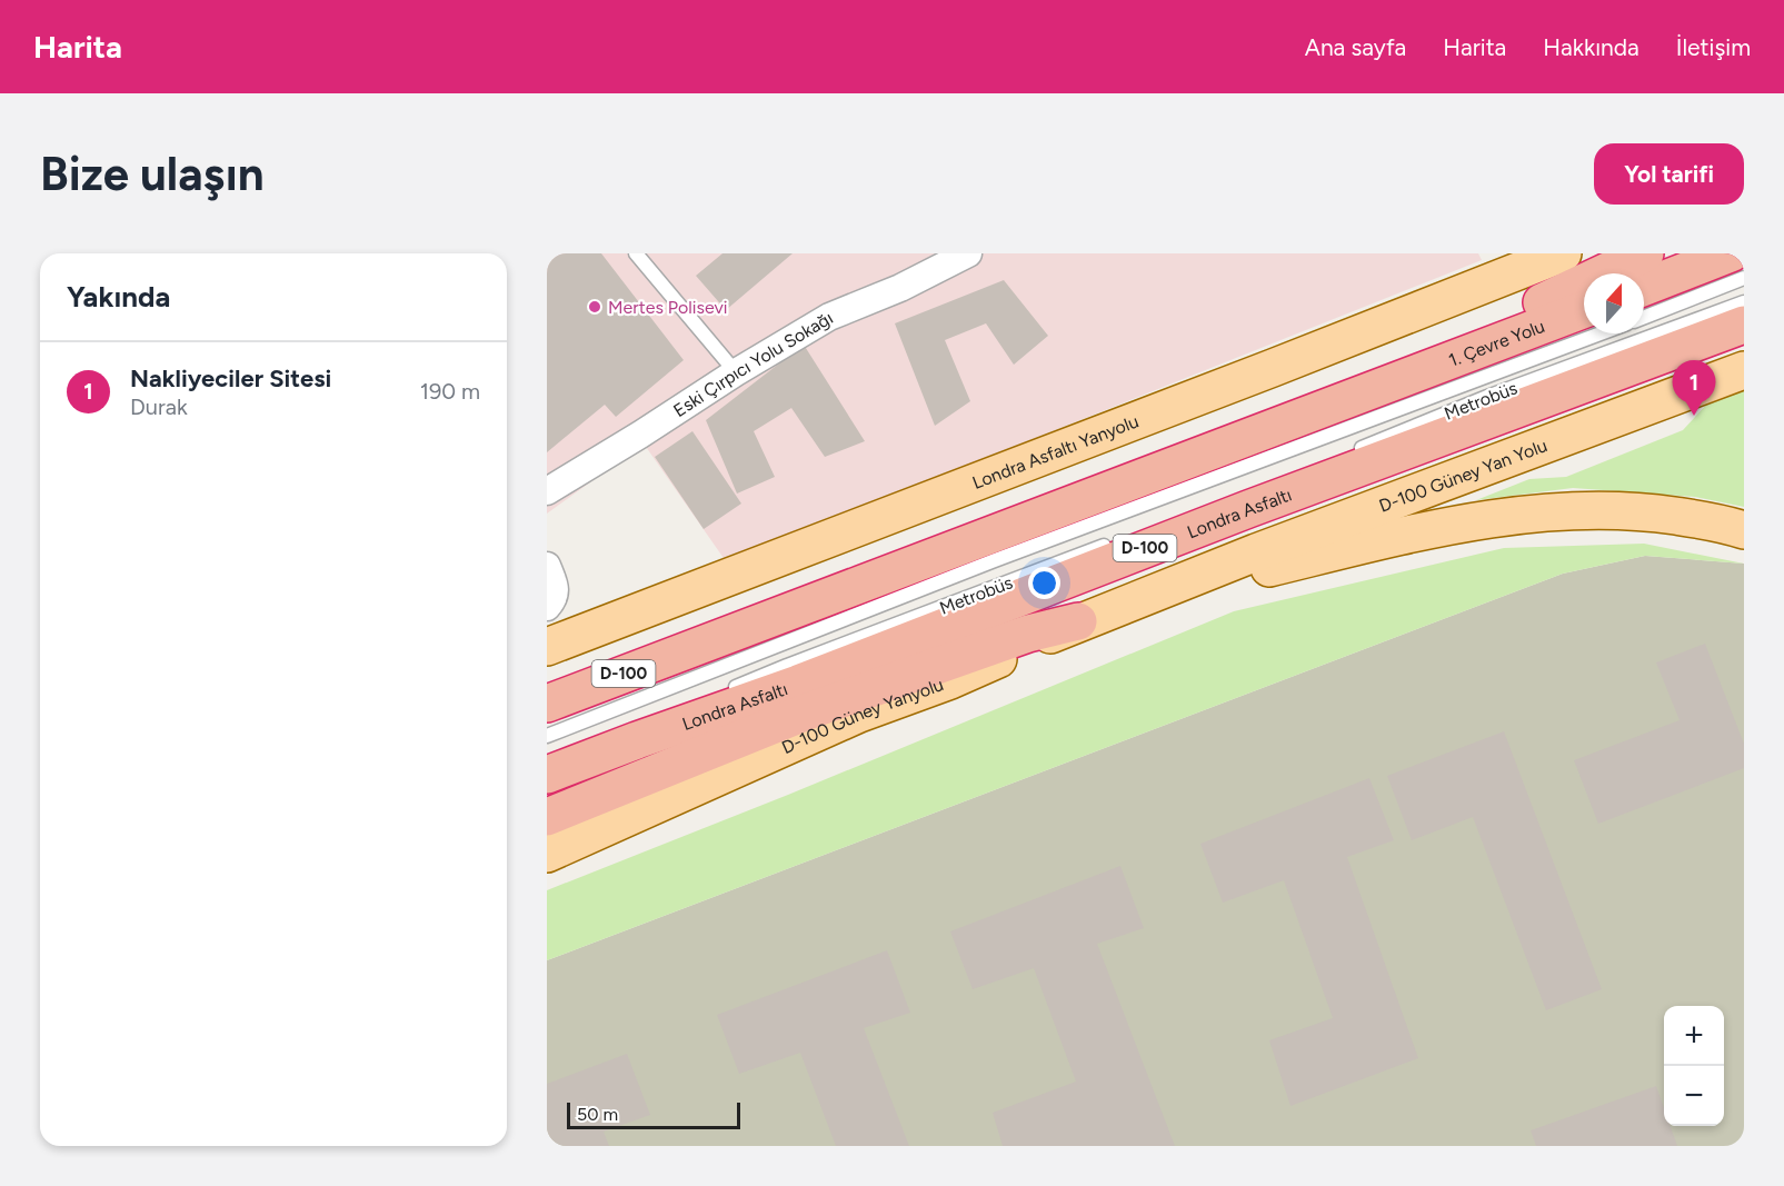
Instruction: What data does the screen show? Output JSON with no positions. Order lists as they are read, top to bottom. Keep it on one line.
{"streets":{"highway":["1. Çevre Yolu","Londra Asfaltı","D-100"],"main road":["Londra Asfaltı Yanyolu","D-100 Güney Yan Yolu","D-100 Güney Yanyolu"],"street":["Eski Çırpıcı Yolu Sokağı"],"lane":["Metrobüs"]},"crossings":[["1. Çevre Yolu","D-100"],["D-100 Güney Yan Yolu","D-100 Güney Yanyolu"]],"places":["Mertes Polisevi"],"scale_bar":"50 m","north":"top","page":{"header":"Harita","nav":["Ana sayfa","Harita","Hakkında","İletişim"],"buttons":"Yol tarifi","title":"Bize ulaşın","heading":"Yakında","list":[{"mark":"1","name":"Nakliyeciler Sitesi","note":"Durak","value":"190 m"}],"pins":"1","map_buttons":["+","−"],"scale":"50 m"}}
